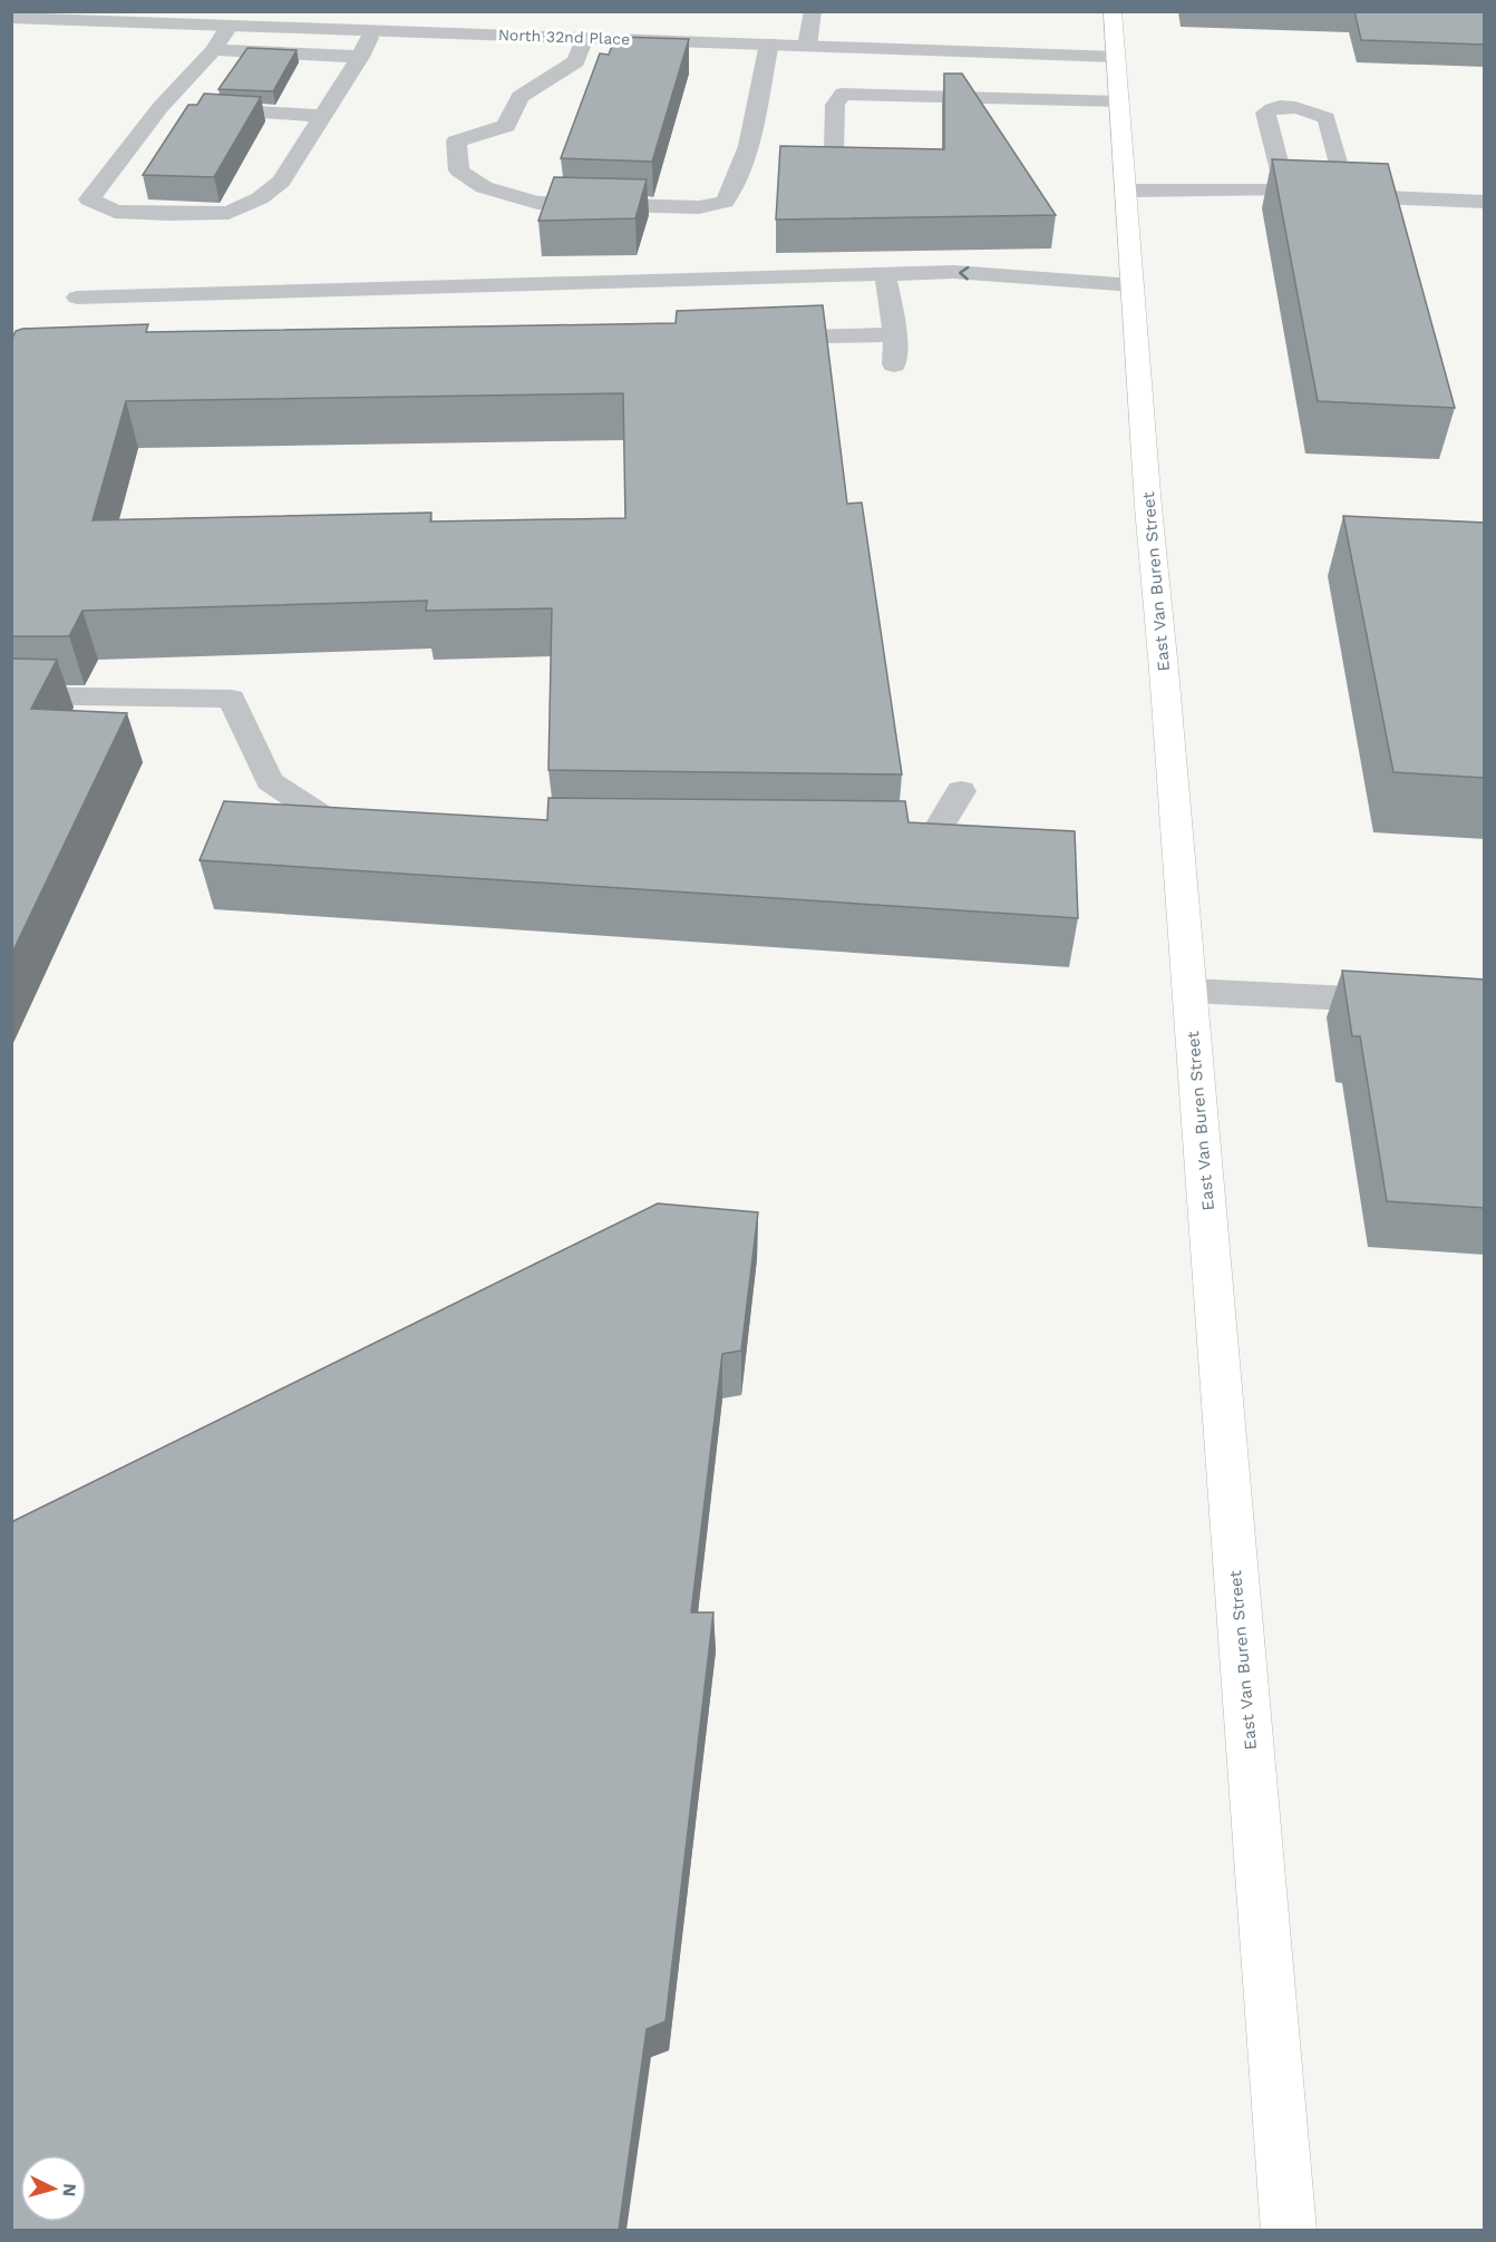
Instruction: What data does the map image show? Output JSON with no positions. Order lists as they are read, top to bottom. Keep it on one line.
{"streets":{"main road":["East Van Buren Street"],"street":["North 32nd Place"]},"crossings":[["North 32nd Place","East Van Buren Street"]],"north":"right"}
